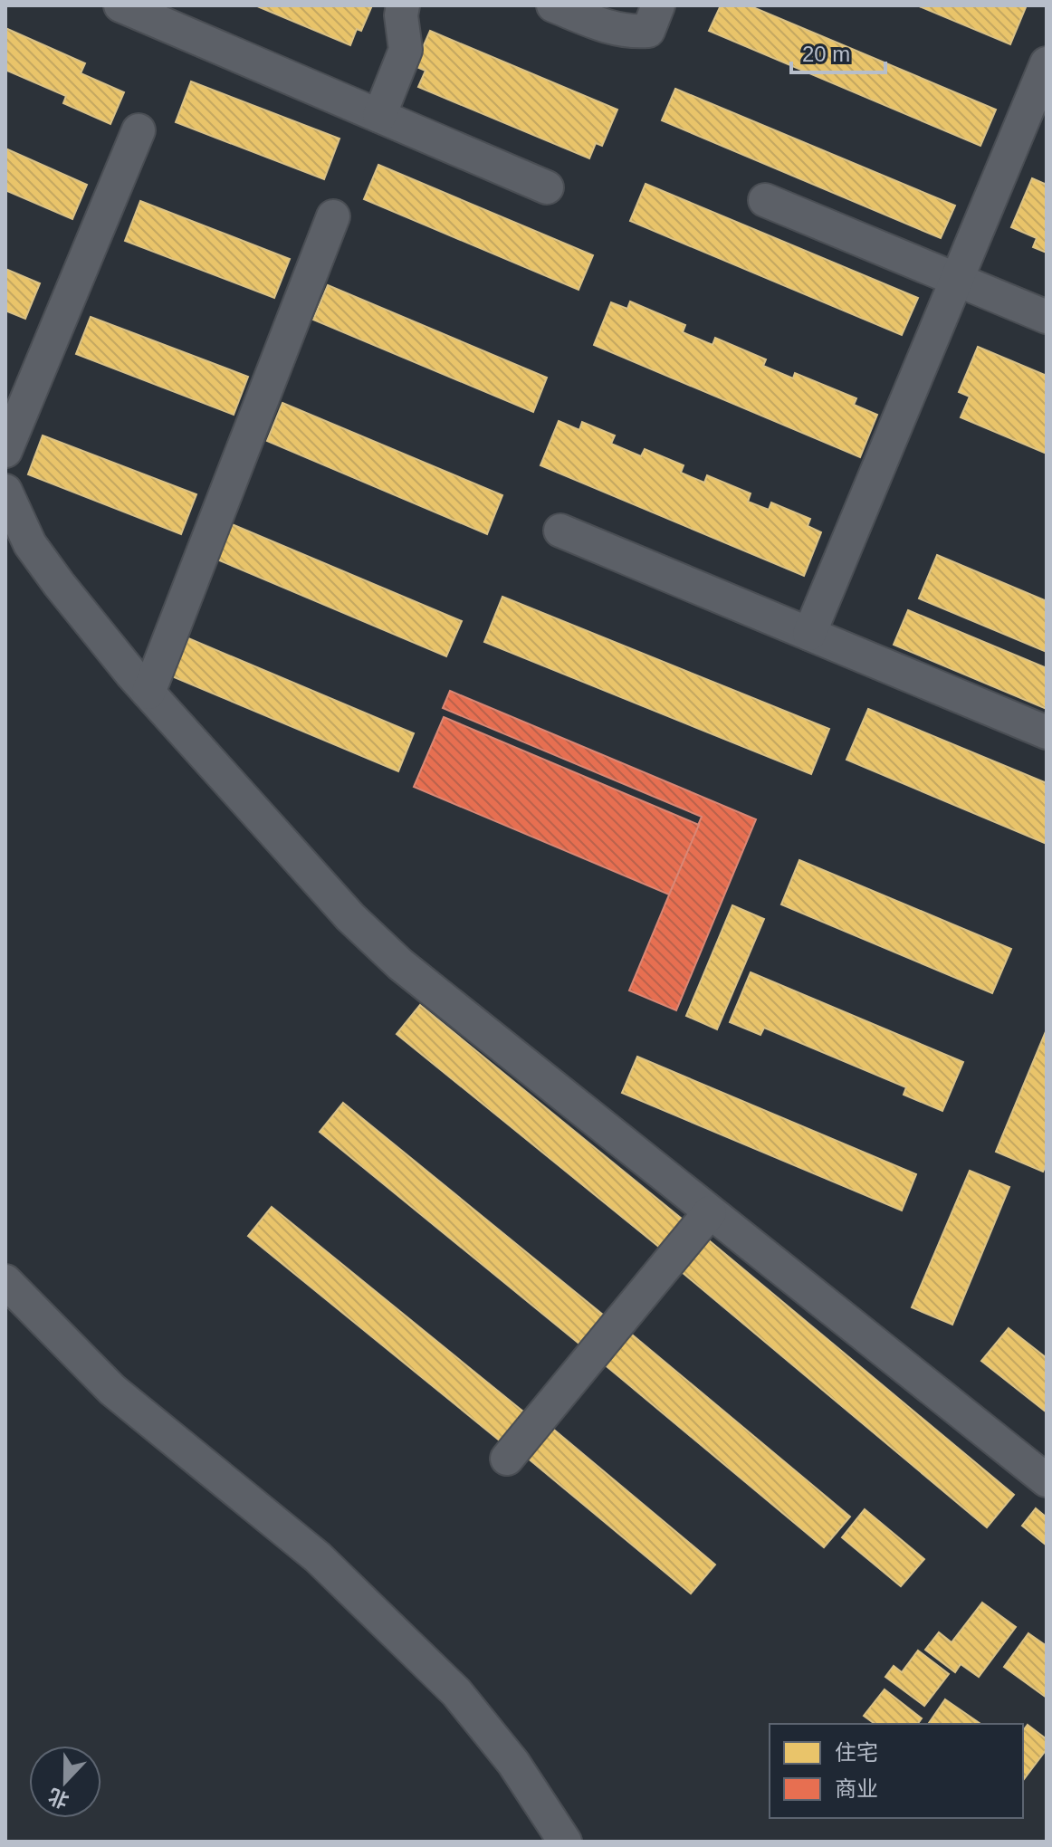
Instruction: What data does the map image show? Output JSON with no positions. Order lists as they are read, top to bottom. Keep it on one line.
{"legend":["住宅","商业"],"scale_bar":"20 m","north":"bottom"}
